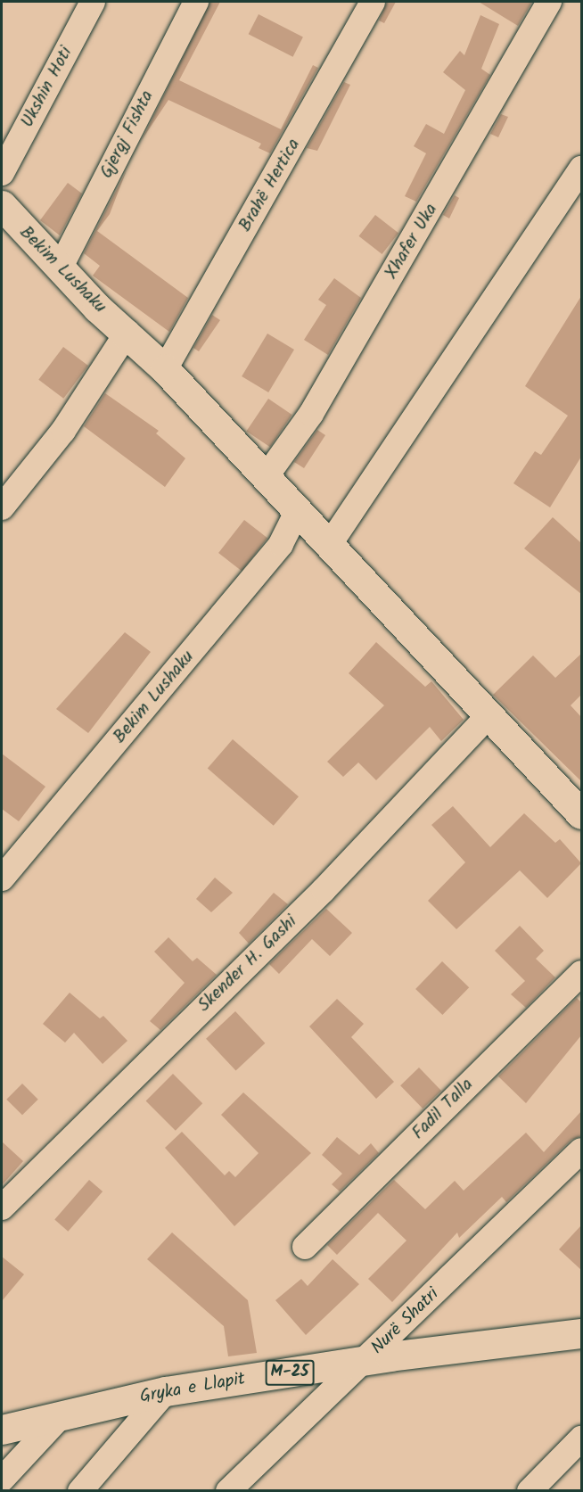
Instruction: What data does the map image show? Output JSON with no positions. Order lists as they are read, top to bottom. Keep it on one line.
{"streets":{"street":["Ukshin Hoti","Gjergj Fishta","Brahë Hertica","Xhafer Uka","Bekim Lushaku","Skender H. Gashi","Fadil Talla","Nurë Shatri","M-25","Gryka e Llapit"]},"crossings":[["Gjergj Fishta","Bekim Lushaku"],["Brahë Hertica","Bekim Lushaku"],["Xhafer Uka","Bekim Lushaku"],["Bekim Lushaku","Skender H. Gashi"],["Nurë Shatri","Gryka e Llapit"]]}
